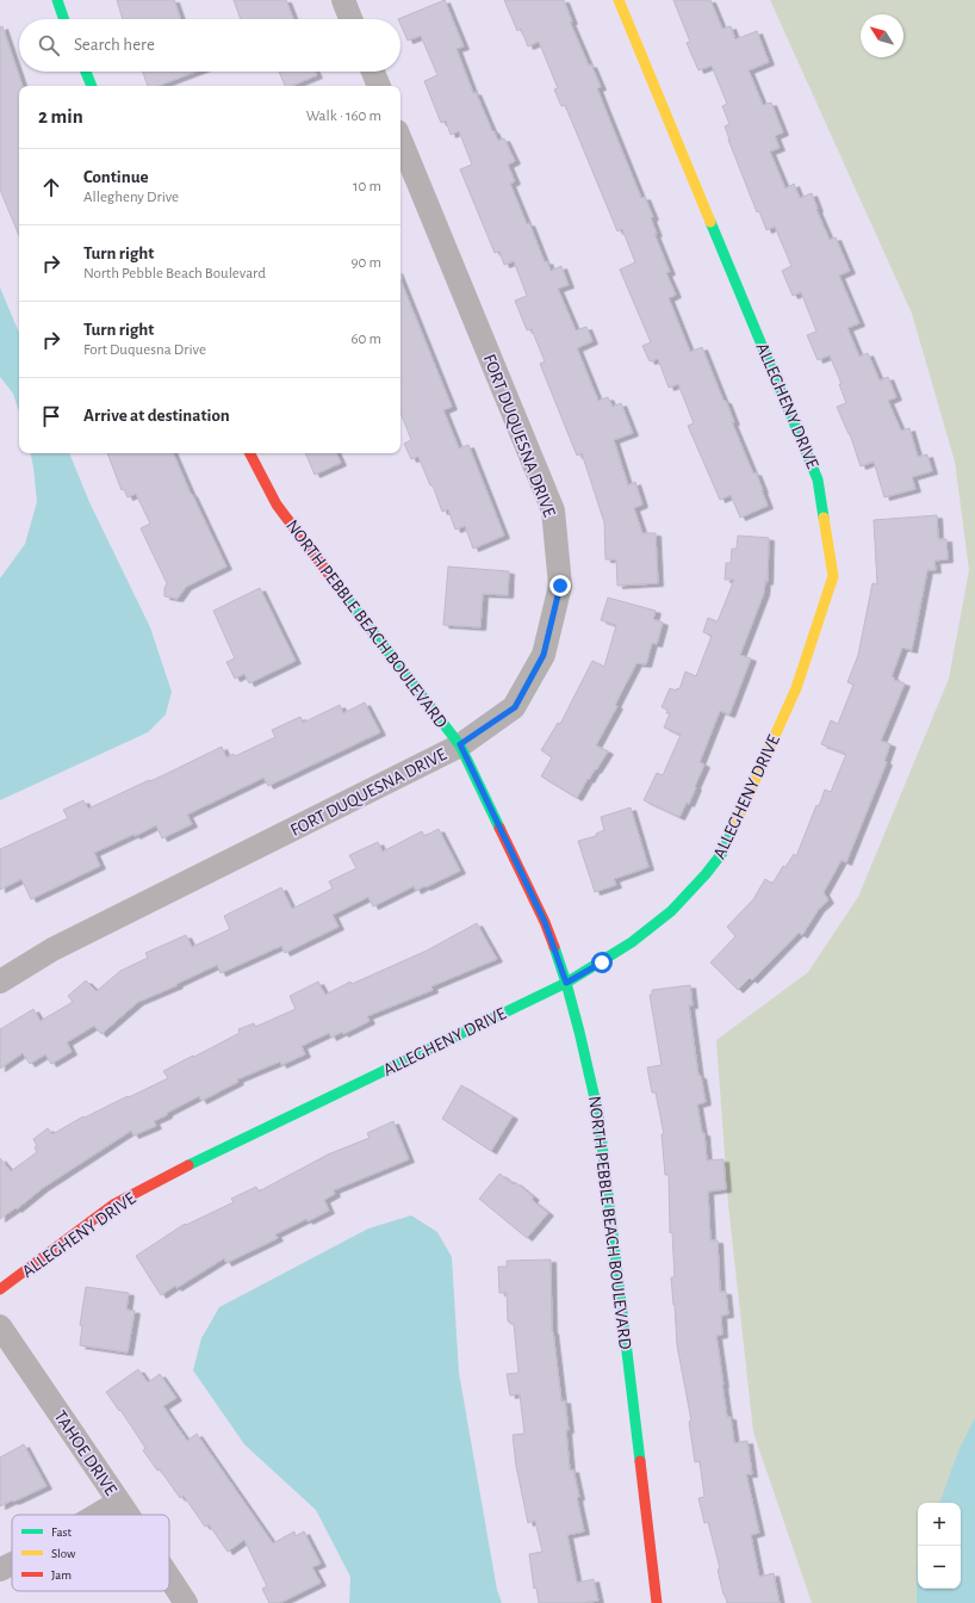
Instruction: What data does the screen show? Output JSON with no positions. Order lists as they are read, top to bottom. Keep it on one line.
{"streets":{"street":["ALLEGHENY DRIVE","FORT DUQUESNA DRIVE","NORTH PEBBLE BEACH BOULEVARD","TAHOE DRIVE"]},"crossings":[["ALLEGHENY DRIVE","NORTH PEBBLE BEACH BOULEVARD"],["FORT DUQUESNA DRIVE","NORTH PEBBLE BEACH BOULEVARD"]],"legend":["Fast","Slow","Jam"],"north":"top left","page":{"search":"Search here","heading":["2 min","Walk · 160 m"],"list":[["Continue","Allegheny Drive","10 m"],["Turn right","North Pebble Beach Boulevard","90 m"],["Turn right","Fort Duquesna Drive","60 m"],"Arrive at destination"],"map_buttons":["+","−"]}}
